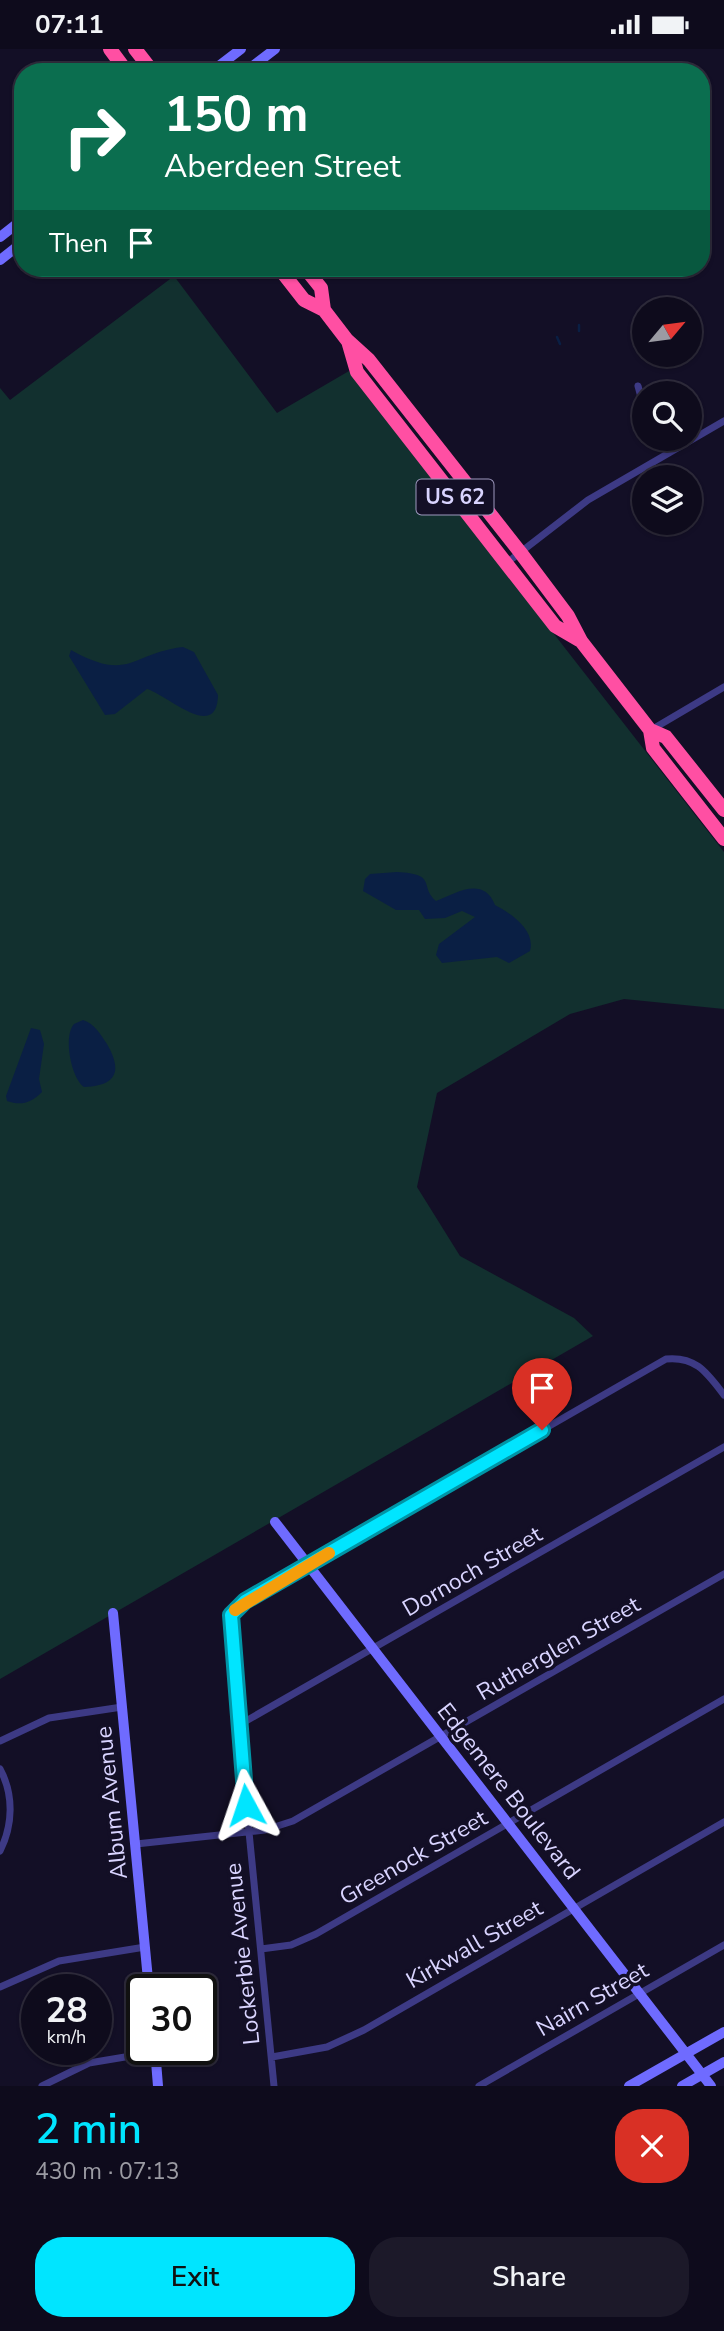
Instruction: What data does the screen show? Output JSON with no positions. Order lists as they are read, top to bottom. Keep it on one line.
{"streets":{"highway":["US 62"],"street":["Dornoch Street","Rutherglen Street","Edgemere Boulevard","Album Avenue","Greenock Street","Kirkwall Street","Lockerbie Avenue","Nairn Street"]},"crossings":[["Dornoch Street","Edgemere Boulevard"],["Dornoch Street","Lockerbie Avenue"],["Rutherglen Street","Edgemere Boulevard"],["Rutherglen Street","Album Avenue"],["Rutherglen Street","Lockerbie Avenue"],["Edgemere Boulevard","Greenock Street"],["Edgemere Boulevard","Kirkwall Street"],["Edgemere Boulevard","Lockerbie Avenue"],["Edgemere Boulevard","Nairn Street"],["Greenock Street","Lockerbie Avenue"],["Kirkwall Street","Lockerbie Avenue"]],"north":"top right","page":{"status":"07:11","turn":["150 m","Aberdeen Street"],"then":"Then","speed":"28 km/h","limit":"30","heading":["2 min","430 m · 07:13"],"buttons":["Exit","Share"]}}
